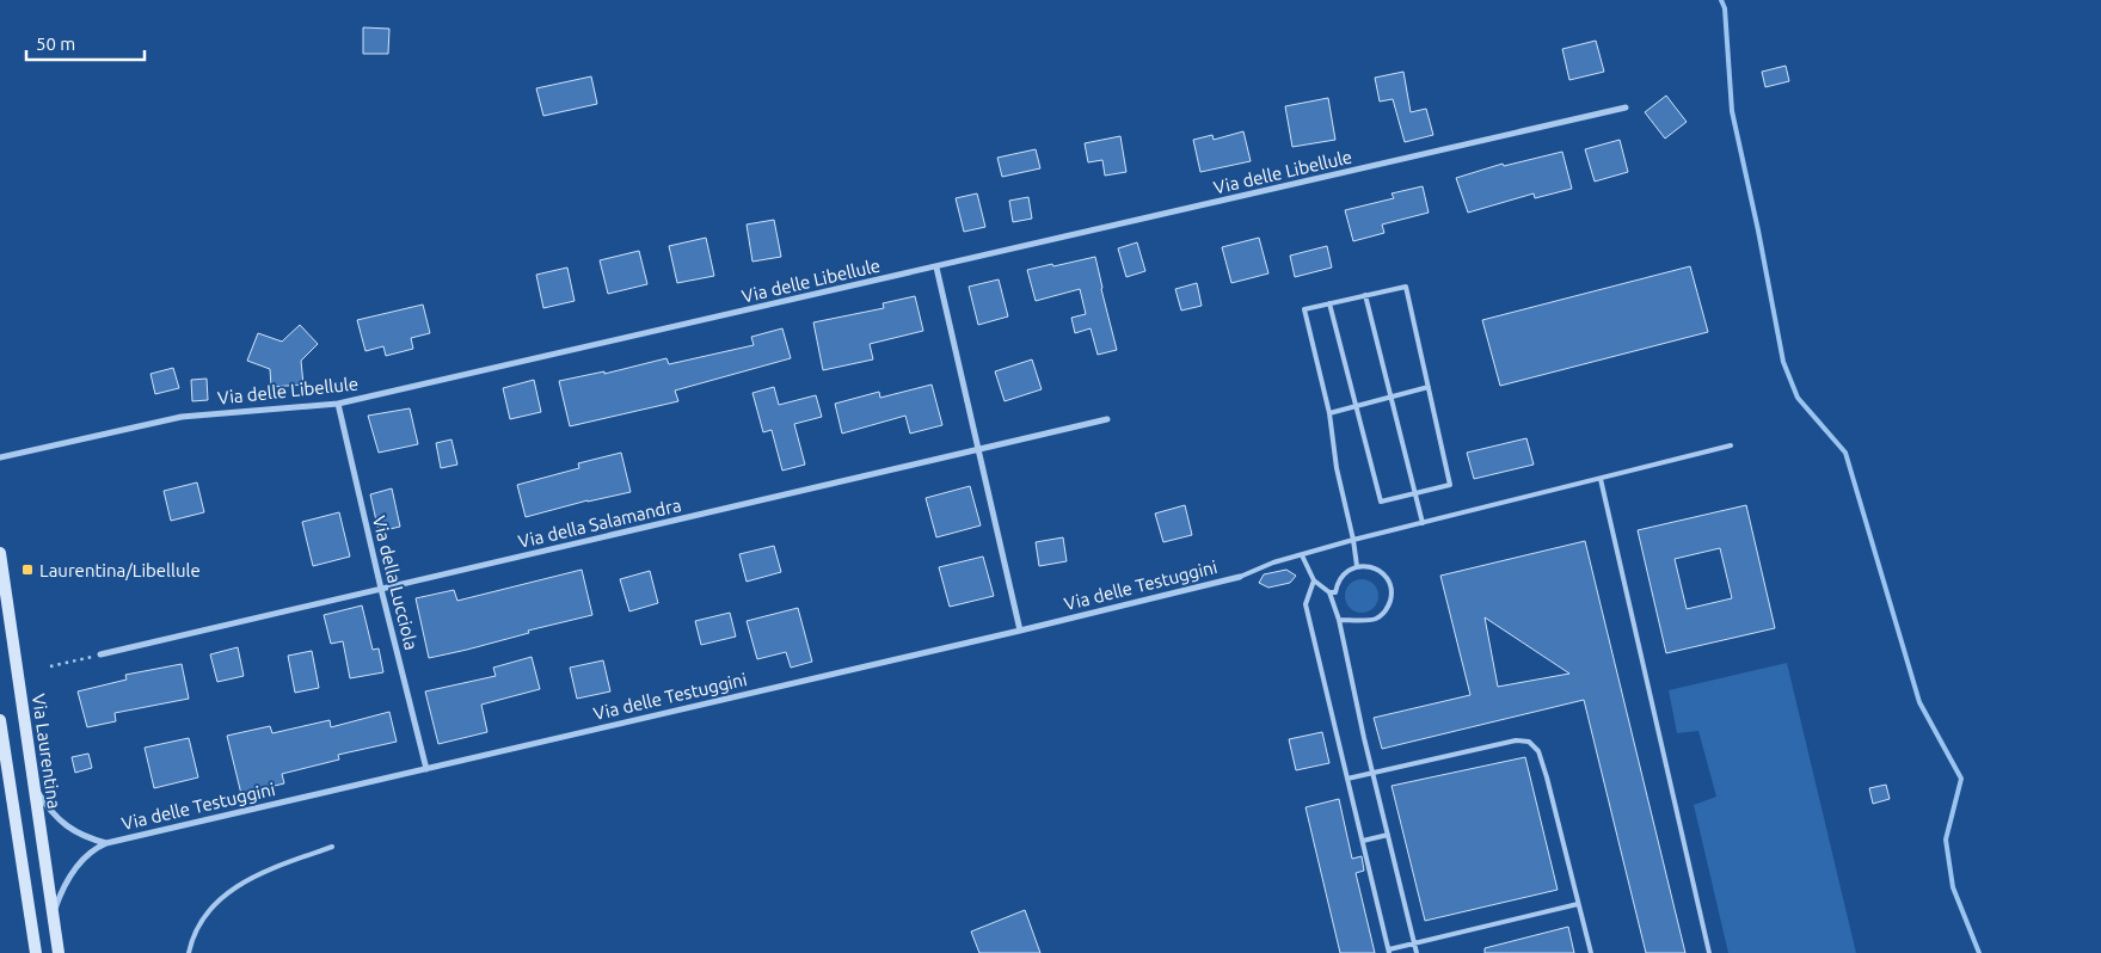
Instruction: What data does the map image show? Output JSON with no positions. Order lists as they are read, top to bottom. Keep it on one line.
{"streets":{"main road":["Via Laurentina"],"street":["Via delle Libellule","Via della Salamandra","Via della Lucciola","Via delle Testuggini"]},"crossings":[["Via delle Libellule","Via della Lucciola"],["Via della Salamandra","Via della Lucciola"],["Via della Lucciola","Via delle Testuggini"]],"places":{"transit":["Laurentina/Libellule"]},"scale_bar":"50 m"}
